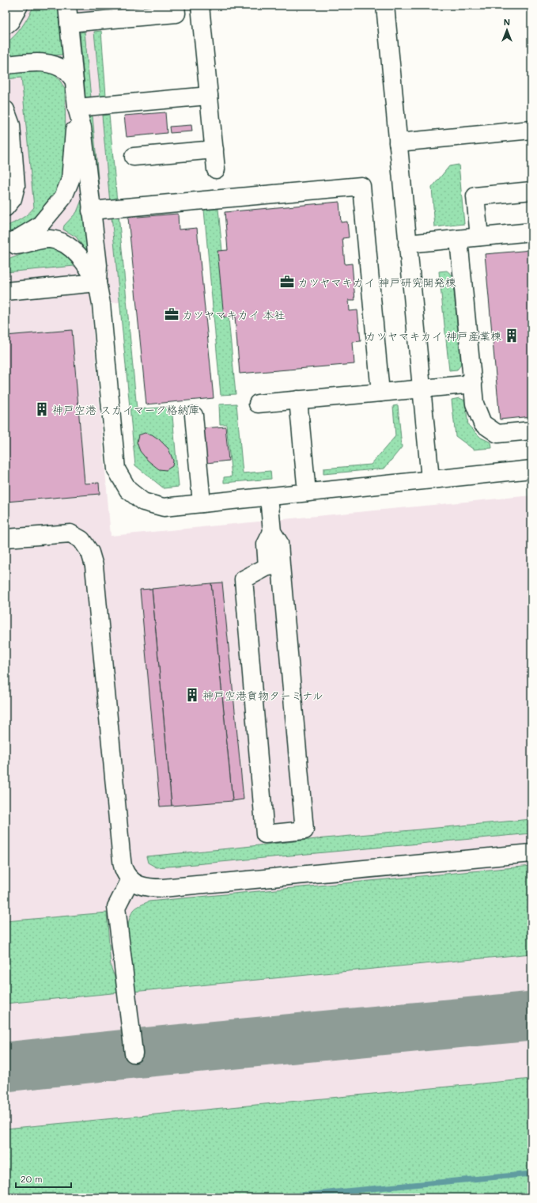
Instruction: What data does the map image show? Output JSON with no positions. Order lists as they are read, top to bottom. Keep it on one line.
{"places":{"office":["カツヤマキカイ 神戸研究開発棟","カツヤマキカイ 本社"],"building":["カツヤマキカイ 神戸産業棟","神戸空港 スカイマーク格納庫","神戸空港貨物ターミナル"]},"scale_bar":"20 m","north":"top"}
